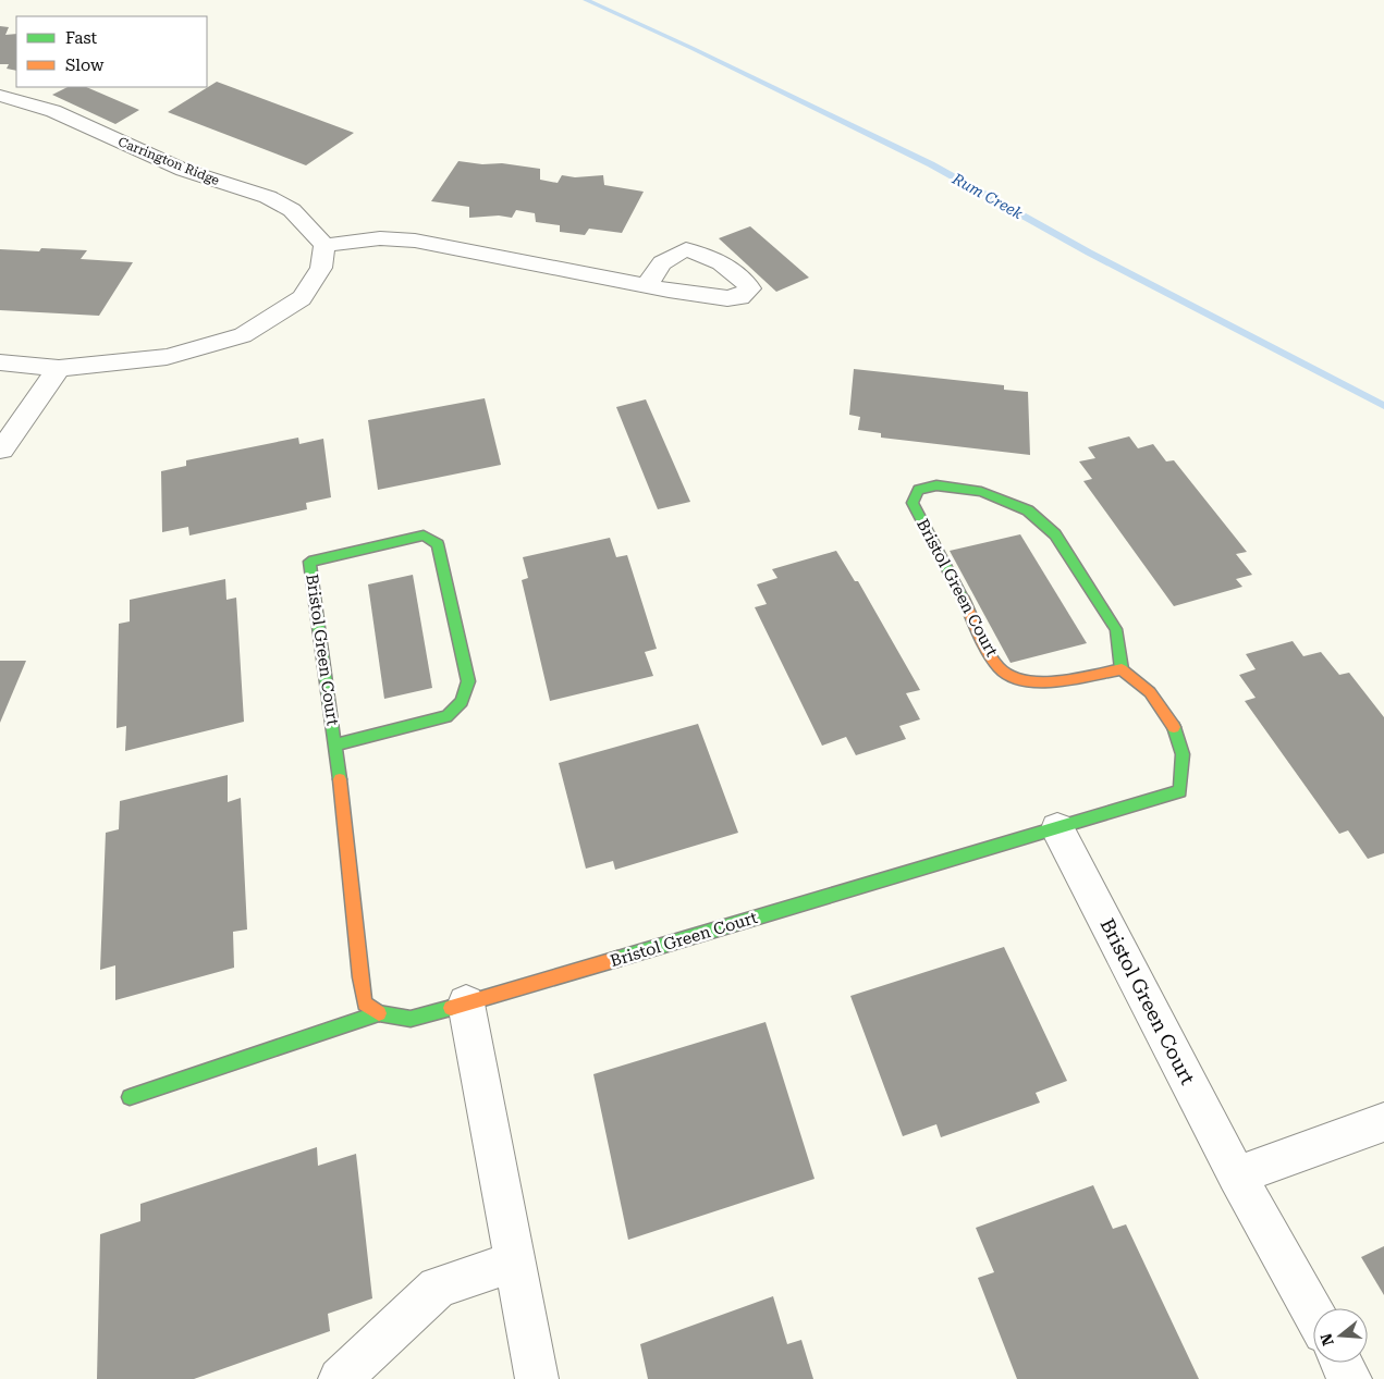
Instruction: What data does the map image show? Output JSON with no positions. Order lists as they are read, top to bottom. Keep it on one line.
{"streets":{"street":["Carrington Ridge","Bristol Green Court"]},"water":["Rum Creek"],"legend":["Fast","Slow"],"north":"left"}
